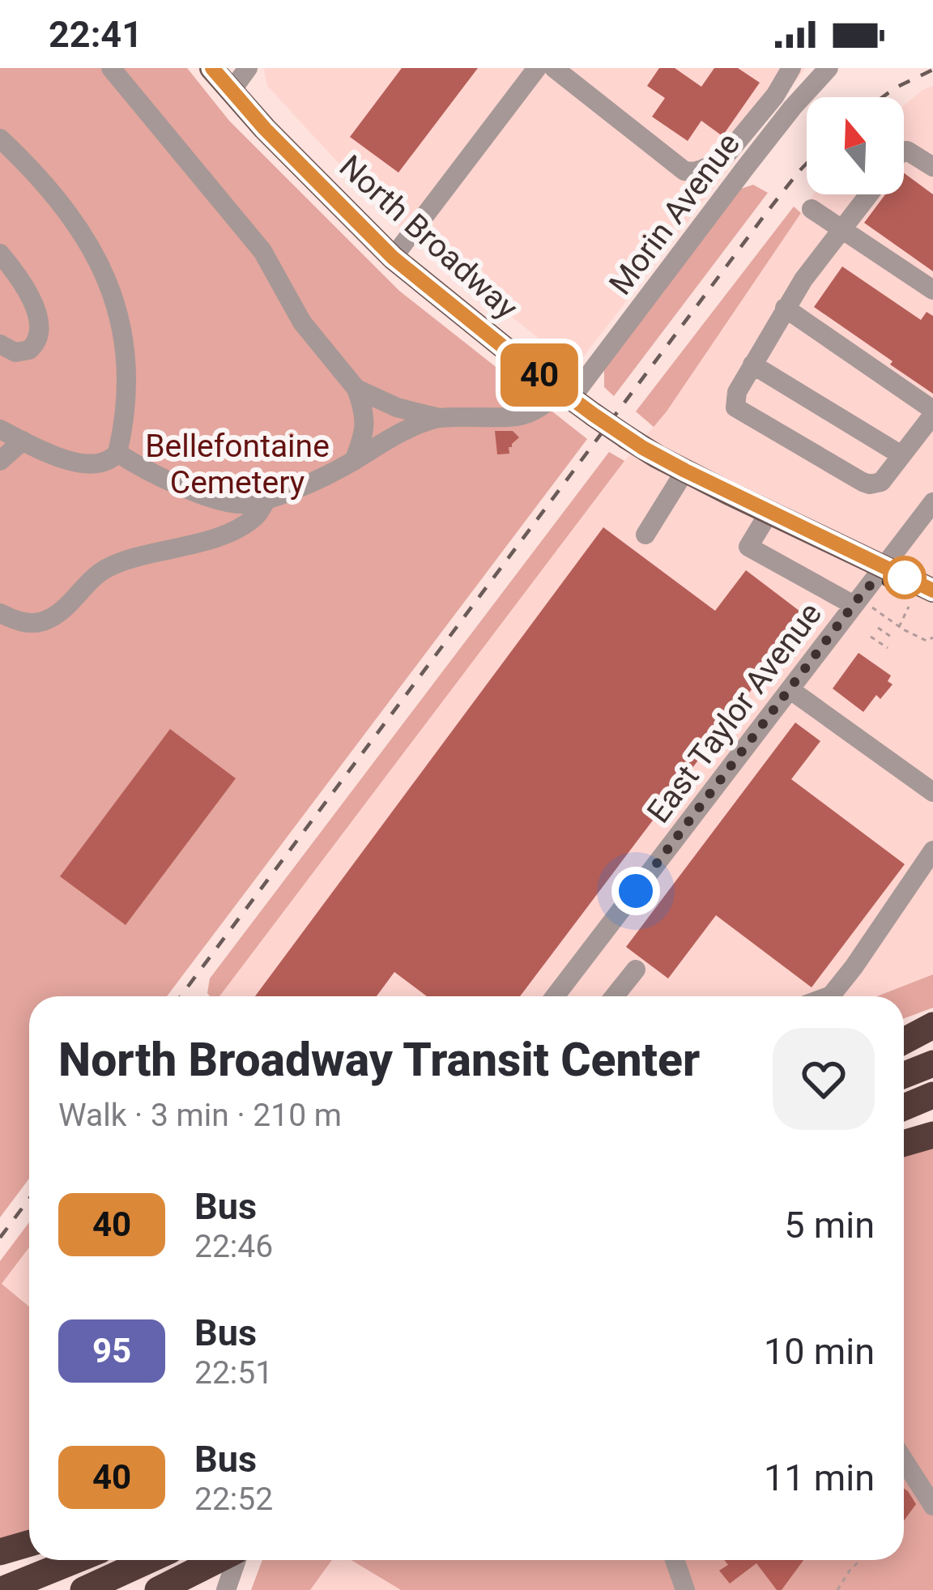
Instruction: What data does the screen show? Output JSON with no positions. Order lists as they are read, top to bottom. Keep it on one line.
{"streets":{"main road":["North Broadway"],"street":["Morin Avenue","East Taylor Avenue"]},"crossings":[["Morin Avenue","North Broadway"],["North Broadway","East Taylor Avenue"]],"parks":["Bellefontaine Cemetery"],"lines":["bus line 40"],"north":"top","page":{"status":"22:41","on_map":"40","heading":["North Broadway Transit Center","Walk · 3 min · 210 m"],"list":[{"mark":"40","name":"Bus","note":"22:46","value":"5 min"},{"mark":"95","name":"Bus","note":"22:51","value":"10 min"},{"mark":"40","name":"Bus","note":"22:52","value":"11 min"}]}}
